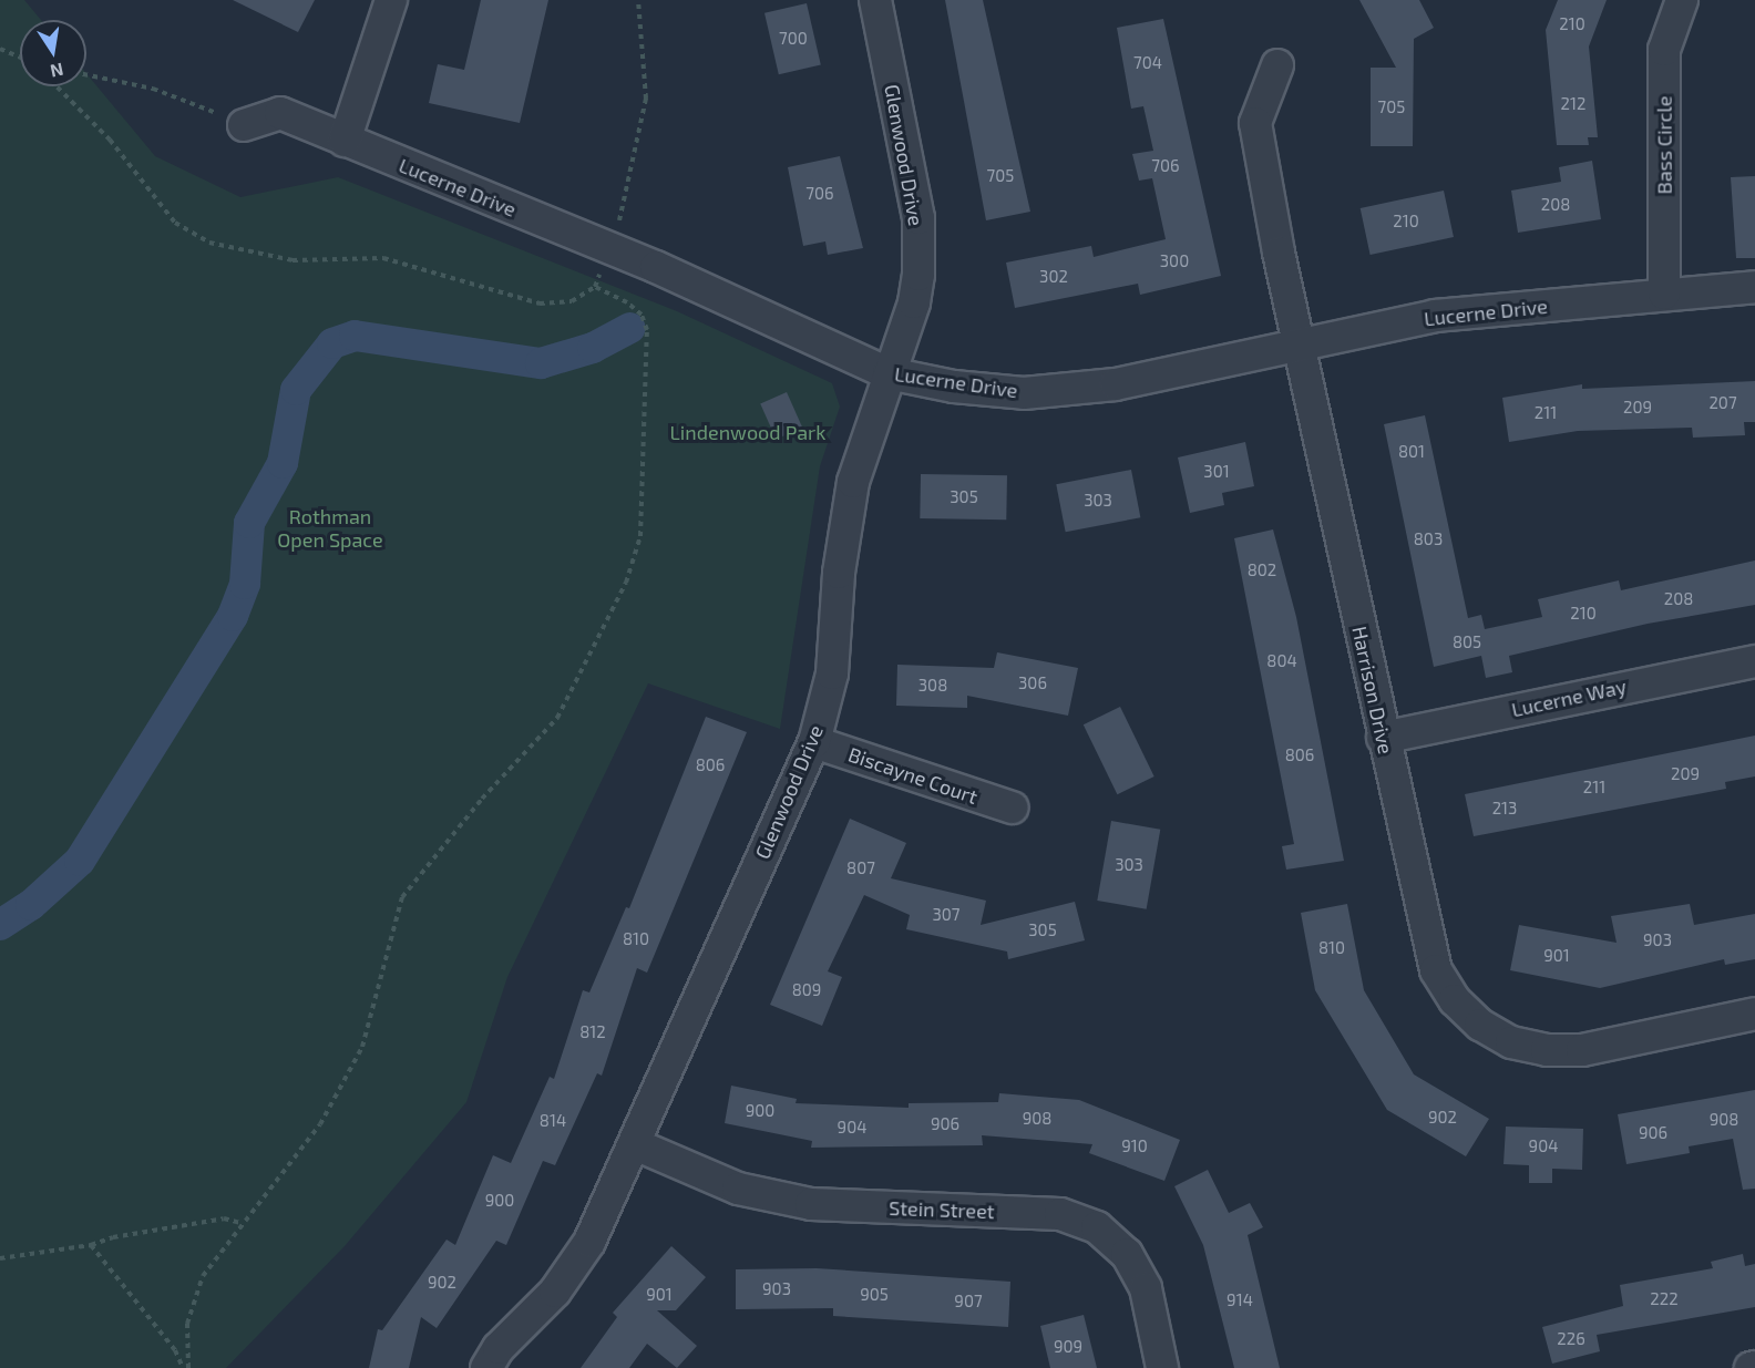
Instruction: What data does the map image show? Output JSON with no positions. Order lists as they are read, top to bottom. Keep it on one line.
{"streets":{"street":["Bass Circle","Glenwood Drive","Lucerne Drive","Harrison Drive","Lucerne Way","Biscayne Court","Stein Street"]},"crossings":[["Bass Circle","Lucerne Drive"],["Glenwood Drive","Lucerne Drive"],["Glenwood Drive","Biscayne Court"],["Glenwood Drive","Stein Street"],["Lucerne Drive","Harrison Drive"],["Harrison Drive","Lucerne Way"]],"parks":["Lindenwood Park","Rothman Open Space"],"house_numbers":["210","700","704","212","705","706","705","706","208","210","300","302","207","209","211","801","301","305","303","803","802","208","210","805","804","306","308","806","806","209","211","213","303","807","307","305","810","903","810","901","809","812","900","902","908","908","814","906","904","906","910","904","900","902","903","901","905","222","914","907","226","909"],"north":"bottom"}
